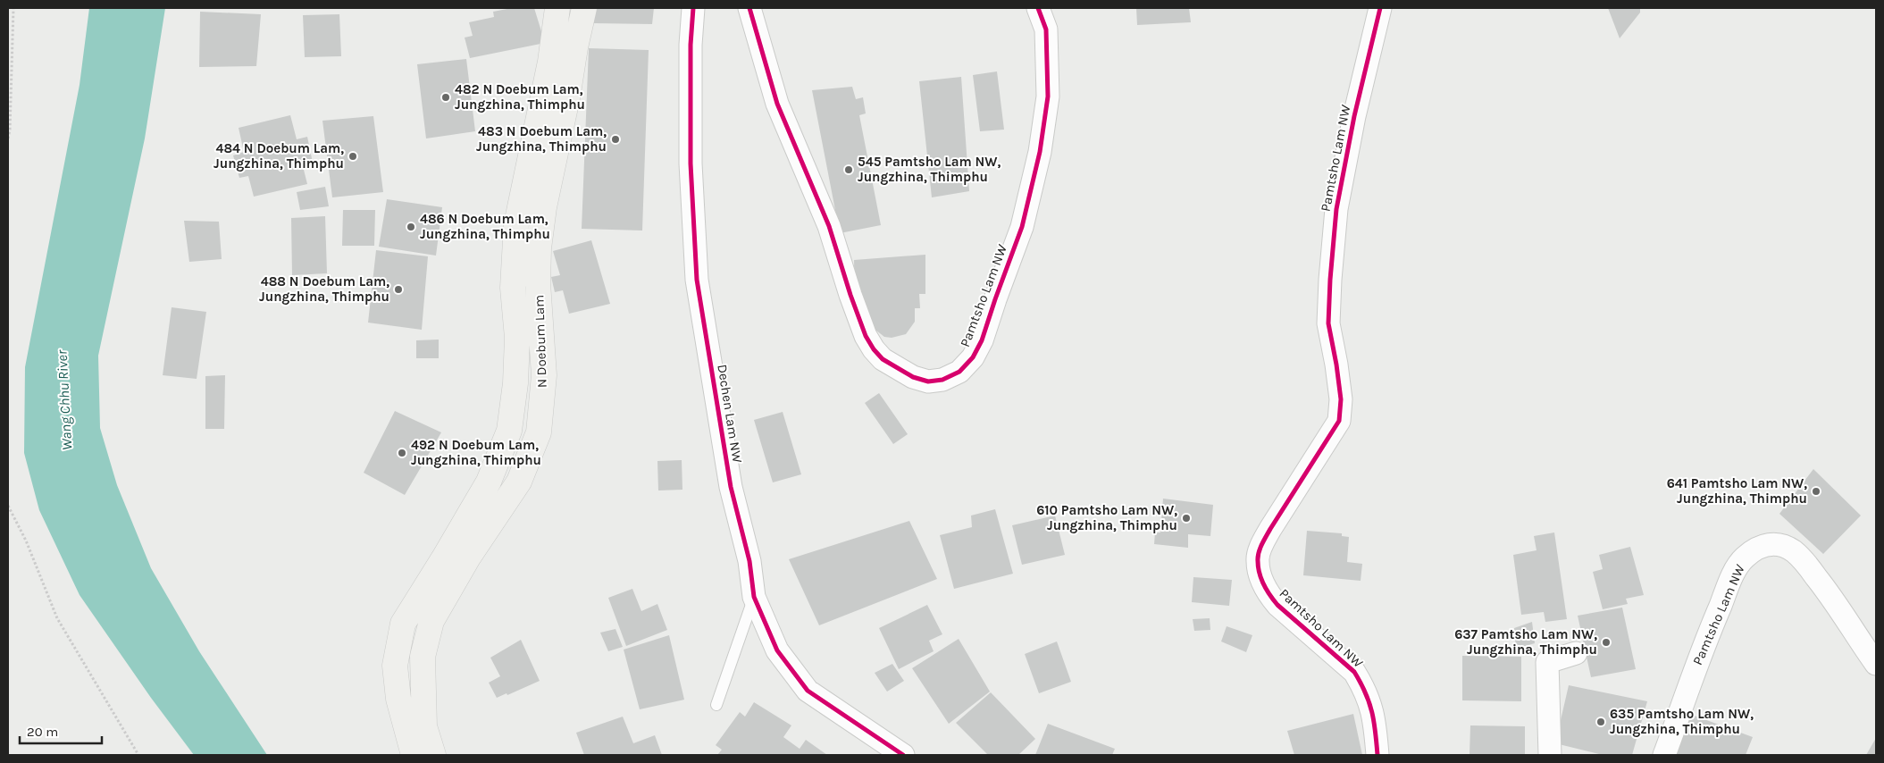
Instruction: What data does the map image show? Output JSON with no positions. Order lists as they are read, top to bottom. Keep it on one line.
{"streets":{"main road":["N Doebum Lam"],"street":["Pamtsho Lam NW","Dechen Lam NW"]},"water":["Wang Chhu River"],"places":["482 N Doebum Lam, Jungzhina, Thimphu","483 N Doebum Lam, Jungzhina, Thimphu","484 N Doebum Lam, Jungzhina, Thimphu","545 Pamtsho Lam NW, Jungzhina, Thimphu","486 N Doebum Lam, Jungzhina, Thimphu","488 N Doebum Lam, Jungzhina, Thimphu","492 N Doebum Lam, Jungzhina, Thimphu","641 Pamtsho Lam NW, Jungzhina, Thimphu","610 Pamtsho Lam NW, Jungzhina, Thimphu","637 Pamtsho Lam NW, Jungzhina, Thimphu","635 Pamtsho Lam NW, Jungzhina, Thimphu"],"scale_bar":"20 m"}
